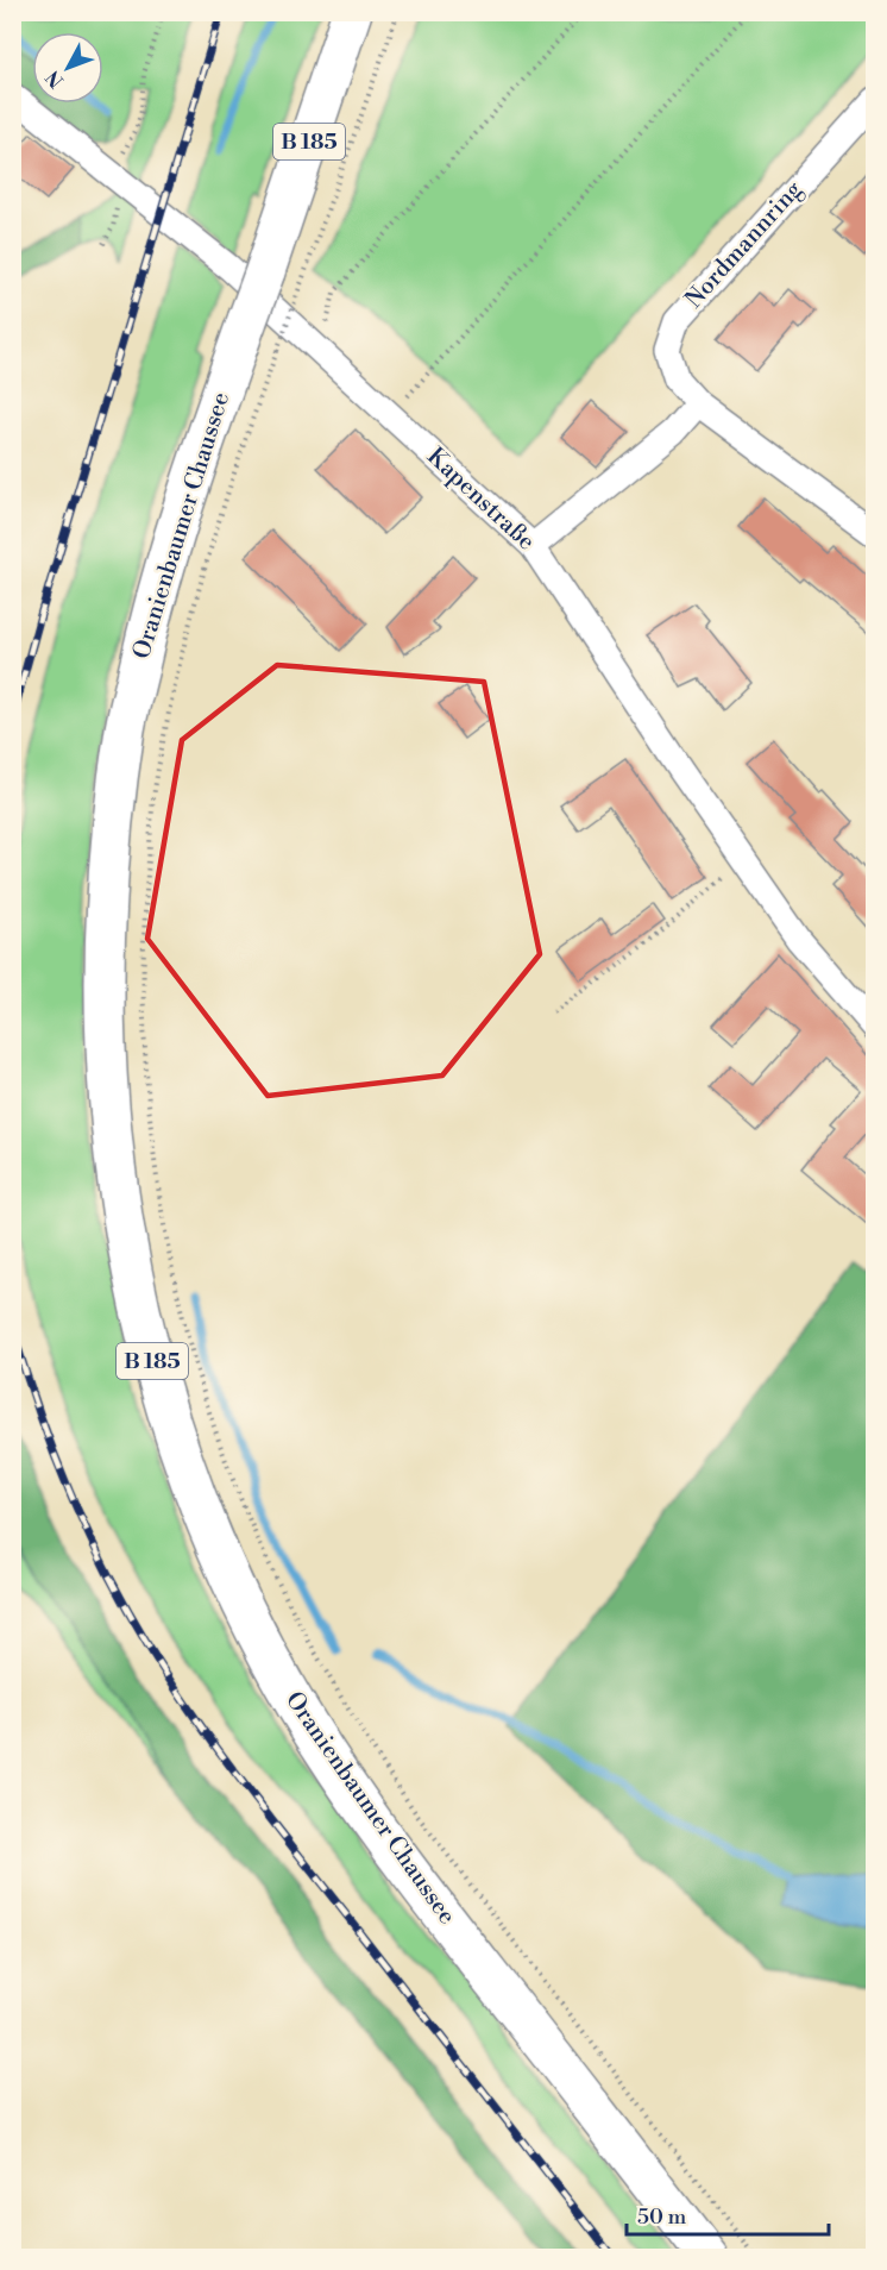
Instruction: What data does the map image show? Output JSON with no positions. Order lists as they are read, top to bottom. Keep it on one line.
{"streets":{"main road":["B 185","Oranienbaumer Chaussee"],"street":["Nordmannring","Kapenstraße"]},"scale_bar":"50 m","north":"bottom left"}
